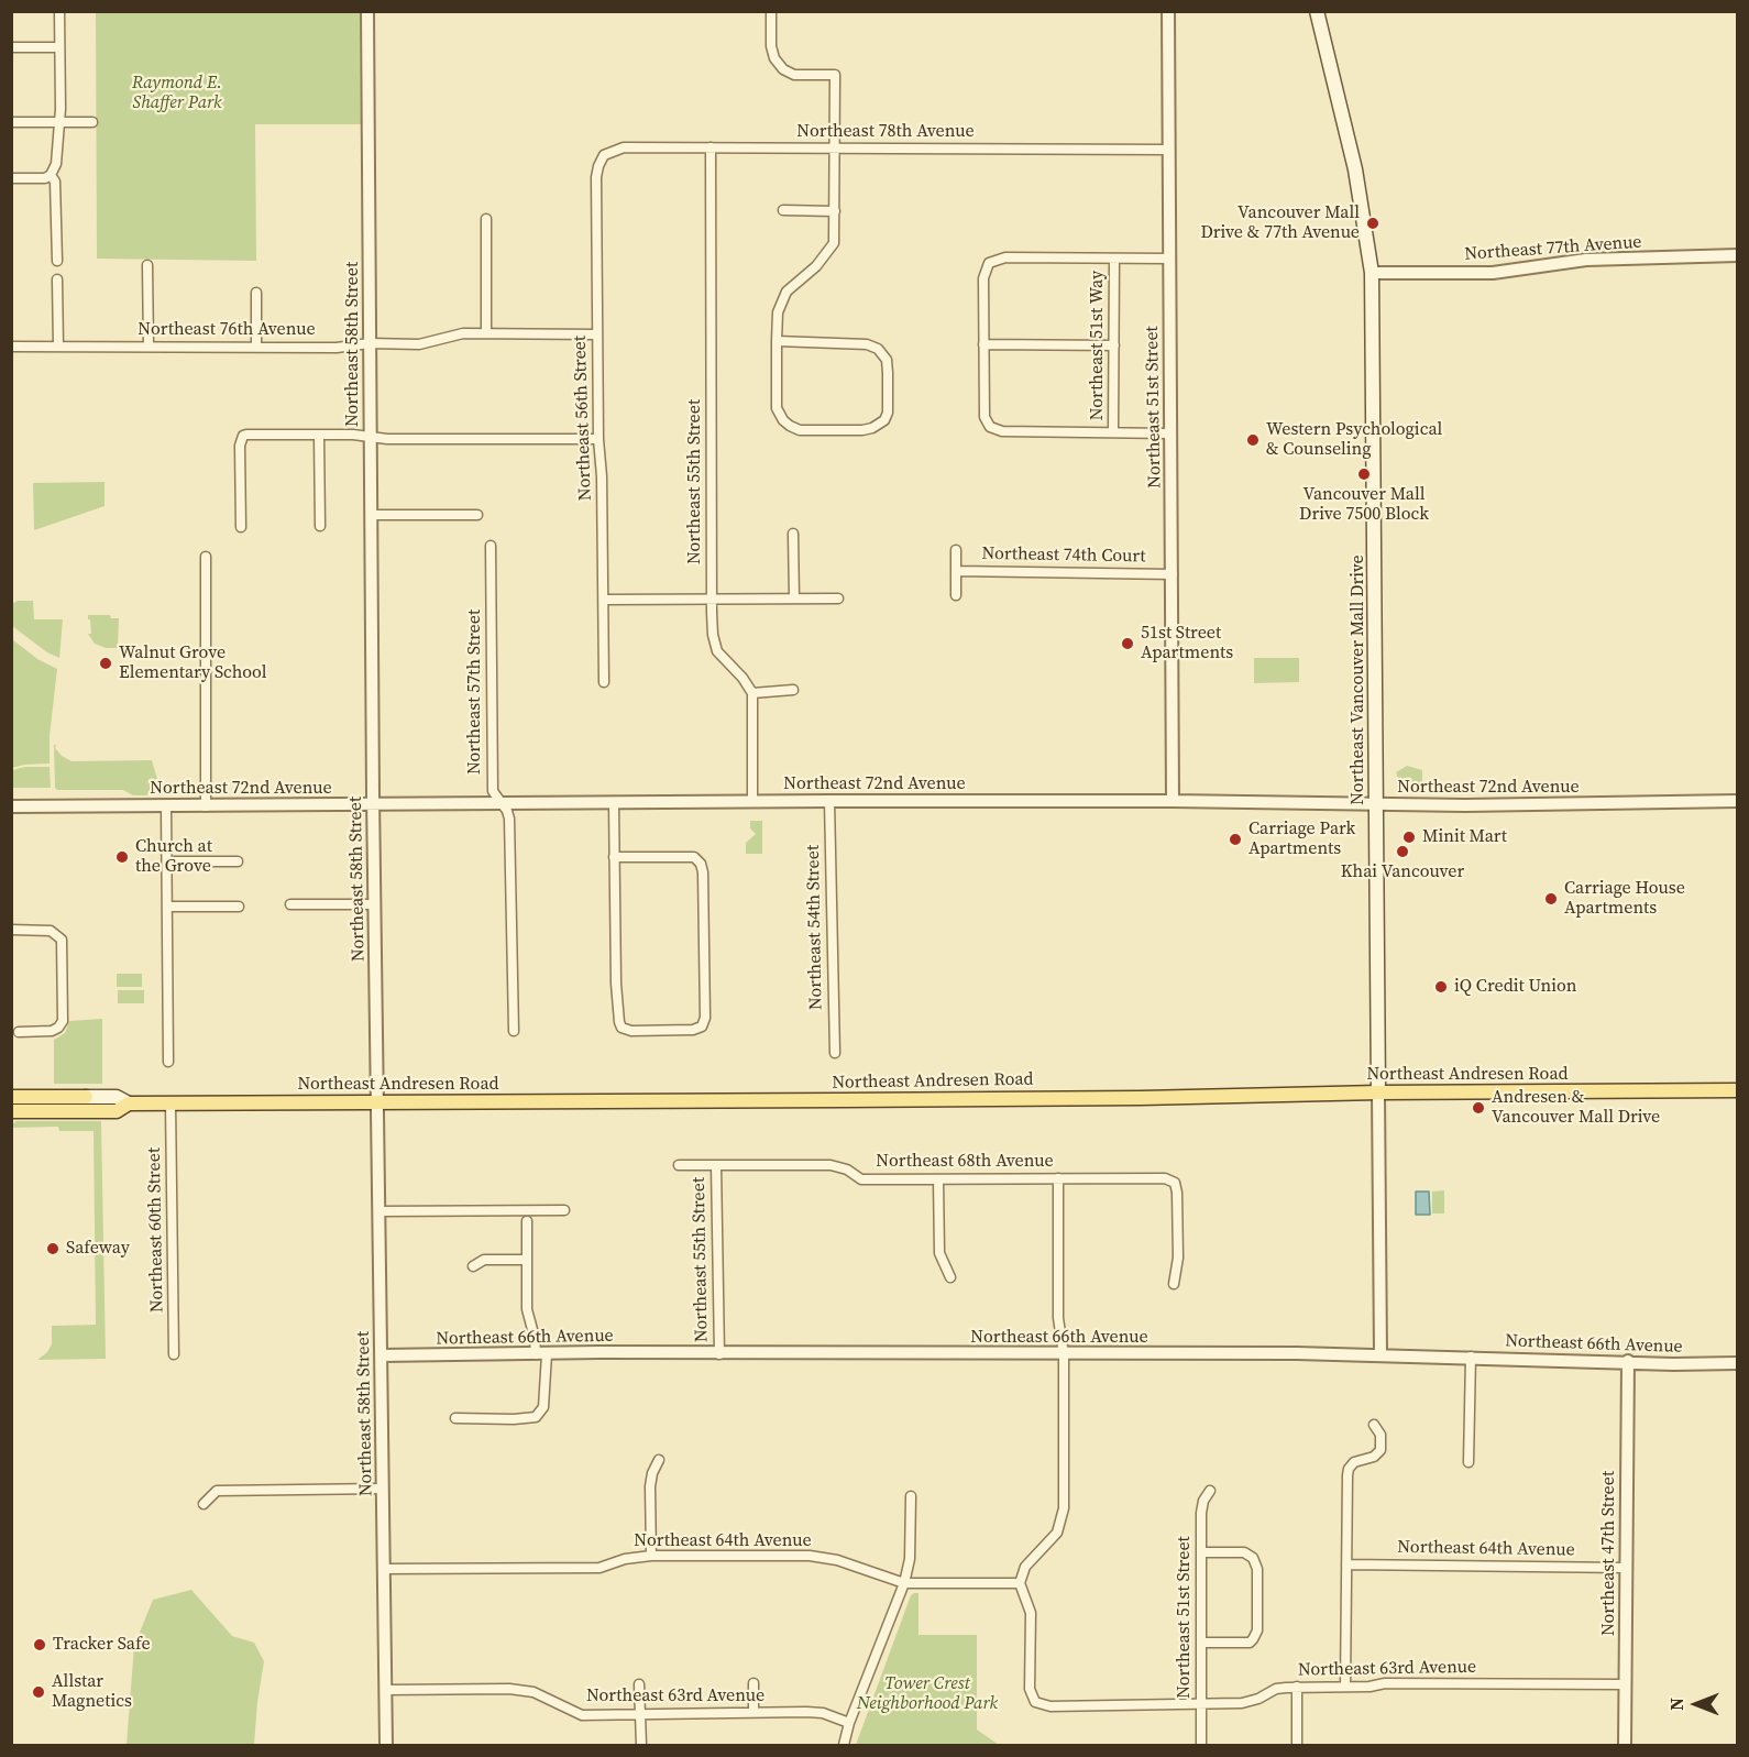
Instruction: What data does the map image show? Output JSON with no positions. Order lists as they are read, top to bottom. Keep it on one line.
{"streets":{"main road":["Northeast Vancouver Mall Drive","Northeast Andresen Road"],"street":["Northeast 78th Avenue","Northeast 77th Avenue","Northeast 76th Avenue","Northeast 58th Street","Northeast 51st Way","Northeast 51st Street","Northeast 56th Street","Northeast 55th Street","Northeast 74th Court","Northeast 57th Street","Northeast 72nd Avenue","Northeast 54th Street","Northeast 68th Avenue","Northeast 60th Street","Northeast 66th Avenue","Northeast 64th Avenue","Northeast 47th Street","Northeast 63rd Avenue"]},"crossings":[["Northeast 78th Avenue","Northeast 51st Street"],["Northeast 78th Avenue","Northeast 56th Street"],["Northeast 78th Avenue","Northeast 55th Street"],["Northeast 77th Avenue","Northeast Vancouver Mall Drive"],["Northeast 76th Avenue","Northeast 58th Street"],["Northeast 76th Avenue","Northeast 56th Street"],["Northeast 58th Street","Northeast 72nd Avenue"],["Northeast 58th Street","Northeast Andresen Road"],["Northeast 58th Street","Northeast 66th Avenue"],["Northeast 58th Street","Northeast 64th Avenue"],["Northeast 58th Street","Northeast 63rd Avenue"],["Northeast 51st Street","Northeast 74th Court"],["Northeast 51st Street","Northeast 72nd Avenue"],["Northeast 51st Street","Northeast 63rd Avenue"],["Northeast 55th Street","Northeast 68th Avenue"],["Northeast 55th Street","Northeast 66th Avenue"],["Northeast Vancouver Mall Drive","Northeast 72nd Avenue"],["Northeast Vancouver Mall Drive","Northeast Andresen Road"],["Northeast Vancouver Mall Drive","Northeast 66th Avenue"],["Northeast 57th Street","Northeast 72nd Avenue"],["Northeast 72nd Avenue","Northeast 54th Street"],["Northeast Andresen Road","Northeast 60th Street"],["Northeast 66th Avenue","Northeast 47th Street"],["Northeast 64th Avenue","Northeast 47th Street"],["Northeast 64th Avenue","Northeast 63rd Avenue"],["Northeast 47th Street","Northeast 63rd Avenue"]],"parks":["Raymond E. Shaffer Park","Tower Crest Neighborhood Park"],"places":["Vancouver Mall Drive & 77th Avenue","Western Psychological & Counseling","Vancouver Mall Drive 7500 Block","51st Street Apartments","Walnut Grove Elementary School","Minit Mart","Carriage Park Apartments","Khai Vancouver","Church at the Grove","Carriage House Apartments","iQ Credit Union","Andresen & Vancouver Mall Drive","Safeway","Tracker Safe","Allstar Magnetics"],"north":"left"}
